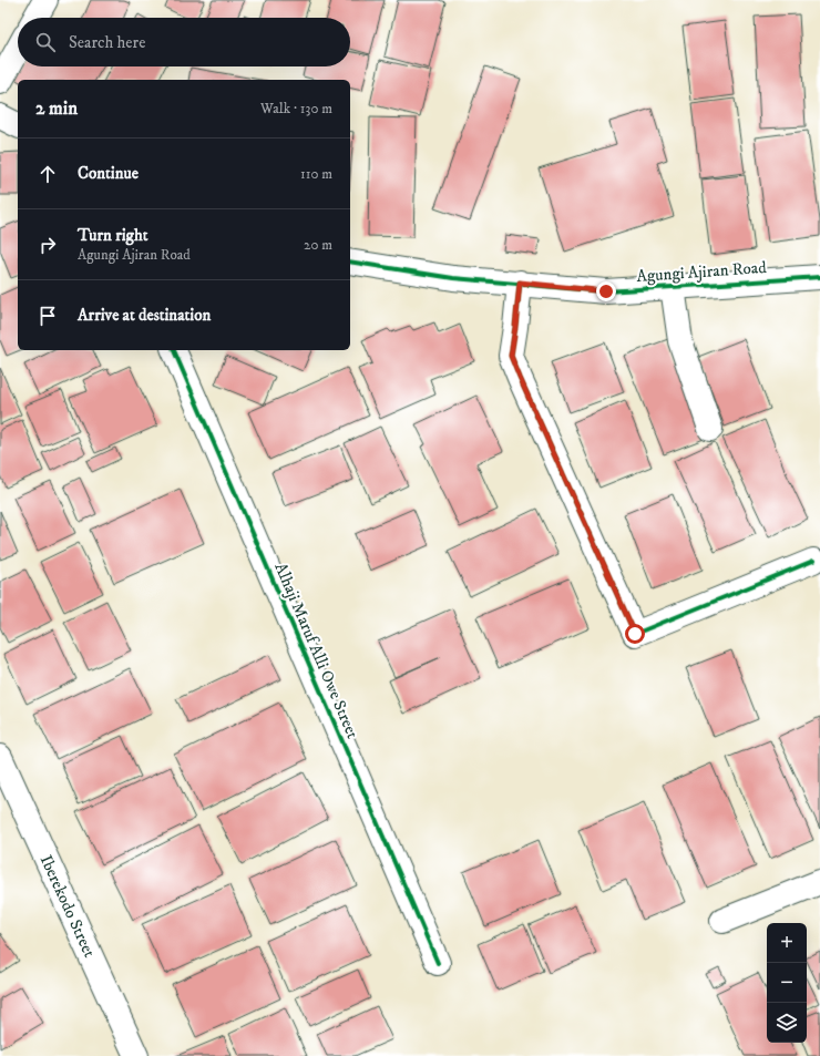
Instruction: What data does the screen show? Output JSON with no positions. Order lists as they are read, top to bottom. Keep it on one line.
{"streets":{"street":["Agungi Ajiran Road","Alhaji Maruf Alli Owe Street","Iberekodo Street"]},"page":{"search":"Search here","heading":["2 min","Walk · 130 m"],"list":[["Continue","110 m"],["Turn right","Agungi Ajiran Road","20 m"],"Arrive at destination"],"map_buttons":["+","−"]}}
